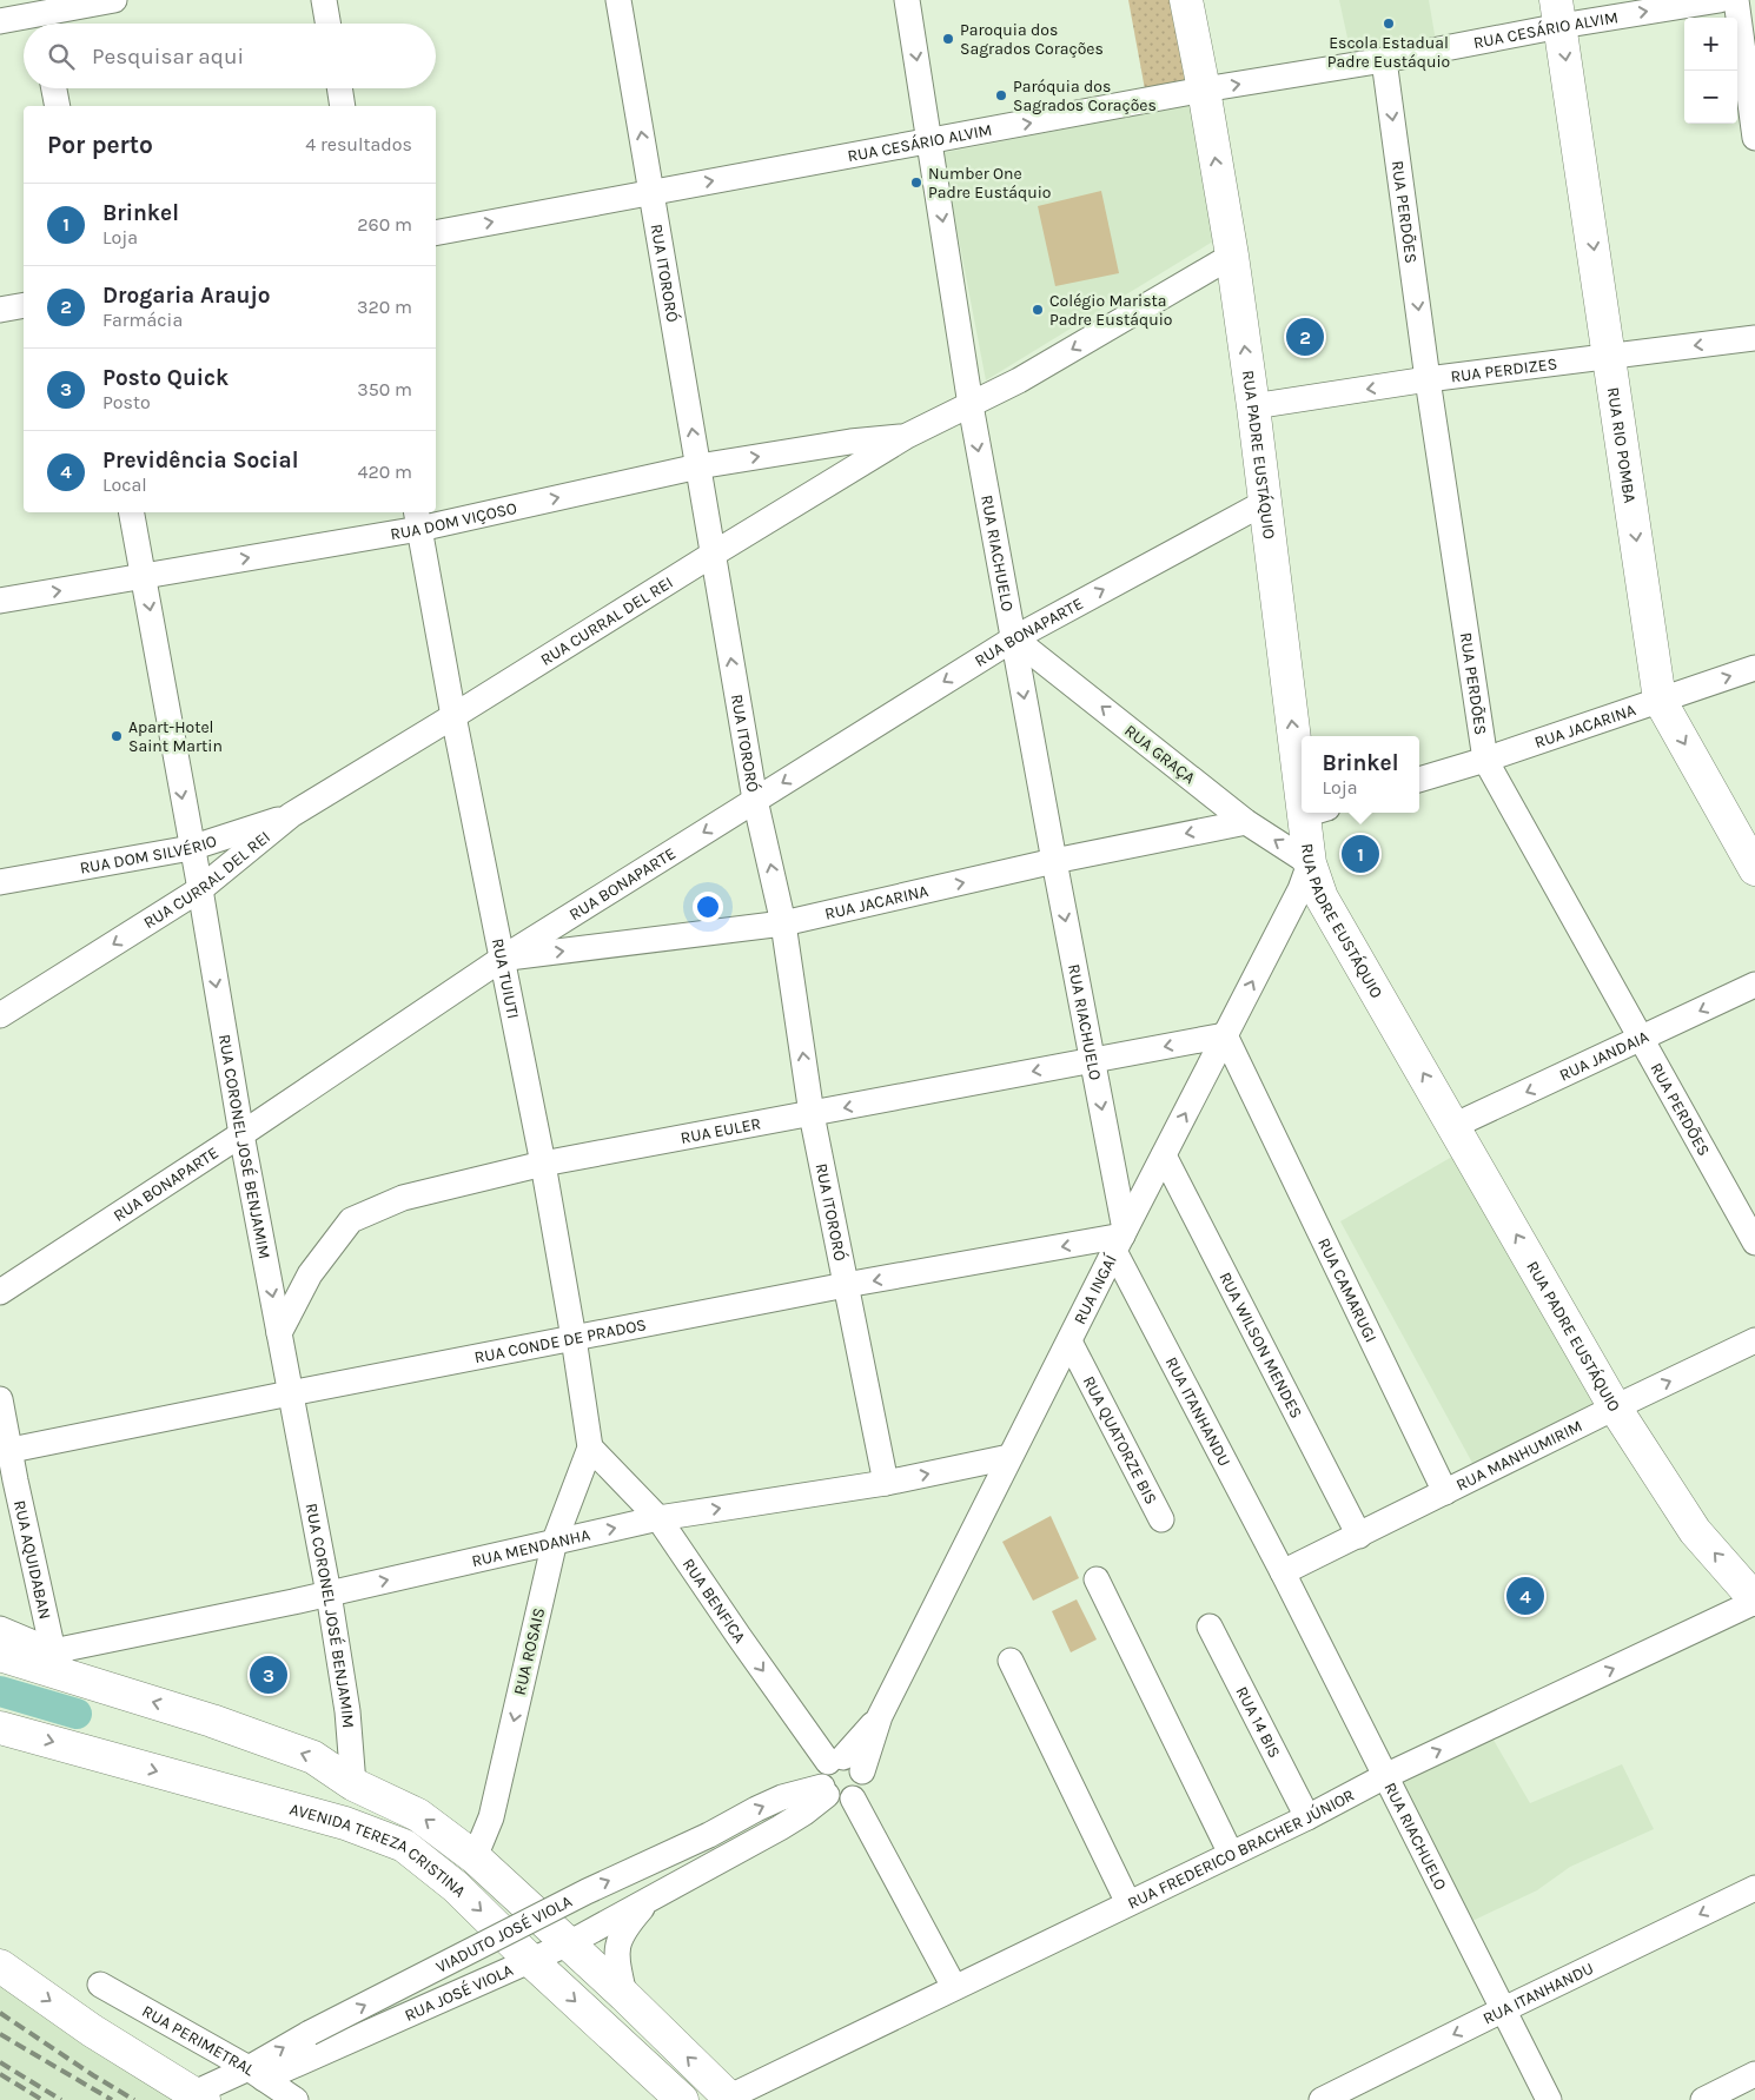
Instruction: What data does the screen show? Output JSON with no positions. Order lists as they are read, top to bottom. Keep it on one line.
{"streets":{"main road":["RUA RIO POMBA","RUA PADRE EUSTÁQUIO","AVENIDA TEREZA CRISTINA"],"street":["RUA CESÁRIO ALVIM","RUA PERDÕES","RUA ITORORÓ","RUA PERDIZES","RUA DOM VIÇOSO","RUA RIACHUELO","RUA CURRAL DEL REI","RUA BONAPARTE","RUA JACARINA","RUA GRAÇA","RUA DOM SILVÉRIO","RUA TUIUTI","RUA JANDAIA","RUA EULER","RUA CORONEL JOSÉ BENJAMIM","RUA INGAÍ","RUA CAMARUGI","RUA CONDE DE PRADOS","RUA WILSON MENDES","RUA ITANHANDU","RUA QUATORZE BIS","RUA MANHUMIRIM","RUA MENDANHA","RUA AQUIDABAN","RUA BENFICA","RUA ROSAIS","RUA 14 BIS","RUA FREDERICO BRACHER JÚNIOR","VIADUTO JOSÉ VIOLA","RUA JOSÉ VIOLA","RUA PERIMETRAL"]},"crossings":[["RUA CESÁRIO ALVIM","RUA PERDÕES"],["RUA CESÁRIO ALVIM","RUA ITORORÓ"],["RUA CESÁRIO ALVIM","RUA RIO POMBA"],["RUA CESÁRIO ALVIM","RUA PADRE EUSTÁQUIO"],["RUA CESÁRIO ALVIM","RUA RIACHUELO"],["RUA PERDÕES","RUA PERDIZES"],["RUA PERDÕES","RUA JACARINA"],["RUA PERDÕES","RUA JANDAIA"],["RUA ITORORÓ","RUA DOM VIÇOSO"],["RUA ITORORÓ","RUA CURRAL DEL REI"],["RUA ITORORÓ","RUA BONAPARTE"],["RUA ITORORÓ","RUA JACARINA"],["RUA ITORORÓ","RUA EULER"],["RUA ITORORÓ","RUA CONDE DE PRADOS"],["RUA ITORORÓ","RUA MENDANHA"],["RUA PERDIZES","RUA RIO POMBA"],["RUA PERDIZES","RUA PADRE EUSTÁQUIO"],["RUA RIO POMBA","RUA JACARINA"],["RUA PADRE EUSTÁQUIO","RUA CURRAL DEL REI"],["RUA PADRE EUSTÁQUIO","RUA BONAPARTE"],["RUA PADRE EUSTÁQUIO","RUA GRAÇA"],["RUA PADRE EUSTÁQUIO","RUA JANDAIA"],["RUA PADRE EUSTÁQUIO","RUA INGAÍ"],["RUA PADRE EUSTÁQUIO","RUA MANHUMIRIM"],["RUA PADRE EUSTÁQUIO","RUA FREDERICO BRACHER JÚNIOR"],["RUA DOM VIÇOSO","RUA CURRAL DEL REI"],["RUA DOM VIÇOSO","RUA TUIUTI"],["RUA DOM VIÇOSO","RUA CORONEL JOSÉ BENJAMIM"],["RUA RIACHUELO","RUA CURRAL DEL REI"],["RUA RIACHUELO","RUA BONAPARTE"],["RUA RIACHUELO","RUA JACARINA"],["RUA RIACHUELO","RUA GRAÇA"],["RUA RIACHUELO","RUA EULER"],["RUA RIACHUELO","RUA INGAÍ"],["RUA RIACHUELO","RUA CONDE DE PRADOS"],["RUA RIACHUELO","RUA ITANHANDU"],["RUA RIACHUELO","RUA MANHUMIRIM"],["RUA RIACHUELO","RUA FREDERICO BRACHER JÚNIOR"],["RUA CURRAL DEL REI","RUA DOM SILVÉRIO"],["RUA CURRAL DEL REI","RUA TUIUTI"],["RUA CURRAL DEL REI","RUA CORONEL JOSÉ BENJAMIM"],["RUA BONAPARTE","RUA JACARINA"],["RUA BONAPARTE","RUA GRAÇA"],["RUA BONAPARTE","RUA TUIUTI"],["RUA BONAPARTE","RUA CORONEL JOSÉ BENJAMIM"],["RUA JACARINA","RUA GRAÇA"],["RUA JACARINA","RUA TUIUTI"],["RUA GRAÇA","RUA INGAÍ"],["RUA DOM SILVÉRIO","RUA CORONEL JOSÉ BENJAMIM"],["RUA TUIUTI","RUA EULER"],["RUA TUIUTI","RUA CONDE DE PRADOS"],["RUA TUIUTI","RUA BENFICA"],["RUA TUIUTI","RUA ROSAIS"],["RUA EULER","RUA CORONEL JOSÉ BENJAMIM"],["RUA EULER","RUA INGAÍ"],["RUA EULER","RUA CAMARUGI"],["RUA CORONEL JOSÉ BENJAMIM","RUA CONDE DE PRADOS"],["RUA CORONEL JOSÉ BENJAMIM","RUA MENDANHA"],["RUA INGAÍ","RUA CAMARUGI"],["RUA INGAÍ","RUA CONDE DE PRADOS"],["RUA INGAÍ","RUA WILSON MENDES"],["RUA INGAÍ","RUA ITANHANDU"],["RUA INGAÍ","RUA QUATORZE BIS"],["RUA INGAÍ","RUA MENDANHA"],["RUA INGAÍ","RUA BENFICA"],["RUA INGAÍ","VIADUTO JOSÉ VIOLA"],["RUA INGAÍ","RUA JOSÉ VIOLA"],["RUA CAMARUGI","RUA MANHUMIRIM"],["RUA CONDE DE PRADOS","RUA ITANHANDU"],["RUA CONDE DE PRADOS","RUA AQUIDABAN"],["RUA WILSON MENDES","RUA MANHUMIRIM"],["RUA ITANHANDU","RUA MANHUMIRIM"],["RUA MENDANHA","RUA AQUIDABAN"],["RUA MENDANHA","RUA BENFICA"],["RUA MENDANHA","RUA ROSAIS"],["RUA BENFICA","RUA ROSAIS"],["RUA BENFICA","VIADUTO JOSÉ VIOLA"],["RUA BENFICA","RUA JOSÉ VIOLA"],["RUA 14 BIS","RUA FREDERICO BRACHER JÚNIOR"],["AVENIDA TEREZA CRISTINA","RUA JOSÉ VIOLA"],["VIADUTO JOSÉ VIOLA","RUA JOSÉ VIOLA"],["VIADUTO JOSÉ VIOLA","RUA PERIMETRAL"],["RUA JOSÉ VIOLA","RUA PERIMETRAL"]],"one_way":["RUA CESÁRIO ALVIM","RUA ITORORÓ","RUA PERDIZES","RUA RIO POMBA","RUA PADRE EUSTÁQUIO","RUA DOM VIÇOSO","RUA RIACHUELO","RUA CURRAL DEL REI","RUA GRAÇA","RUA JANDAIA","RUA EULER","RUA CORONEL JOSÉ BENJAMIM","RUA ITANHANDU","RUA MENDANHA","RUA BENFICA","RUA ROSAIS","RUA FREDERICO BRACHER JÚNIOR","VIADUTO JOSÉ VIOLA"],"places":["Escola Estadual Padre Eustáquio","Paroquia dos Sagrados Corações","Paróquia dos Sagrados Corações","Number One Padre Eustáquio","Colégio Marista Padre Eustáquio","Apart-Hotel Saint Martin"],"page":{"map_buttons":["+","−"],"search":"Pesquisar aqui","heading":["Por perto","4 resultados"],"list":[{"mark":"1","name":"Brinkel","note":"Loja","value":"260 m"},{"mark":"2","name":"Drogaria Araujo","note":"Farmácia","value":"320 m"},{"mark":"3","name":"Posto Quick","note":"Posto","value":"350 m"},{"mark":"4","name":"Previdência Social","note":"Local","value":"420 m"}],"pins":["2","1","4","3"],"popup":["Brinkel","Loja"]}}
